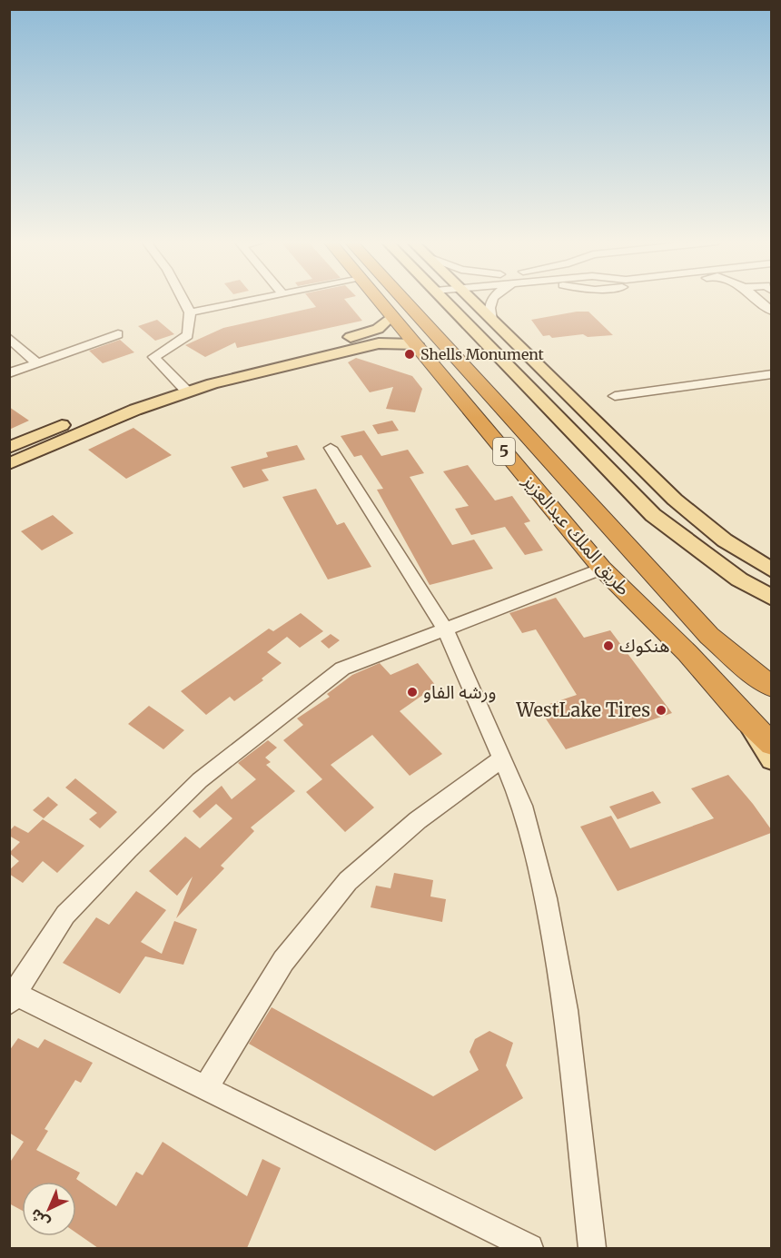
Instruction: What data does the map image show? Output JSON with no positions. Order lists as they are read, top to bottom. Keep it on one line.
{"streets":{"highway":["5","طريق الملك عبدالعزيز"]},"places":["Shells Monument","هنكوك","ورشه الفاو","WestLake Tires"],"north":"bottom left"}
